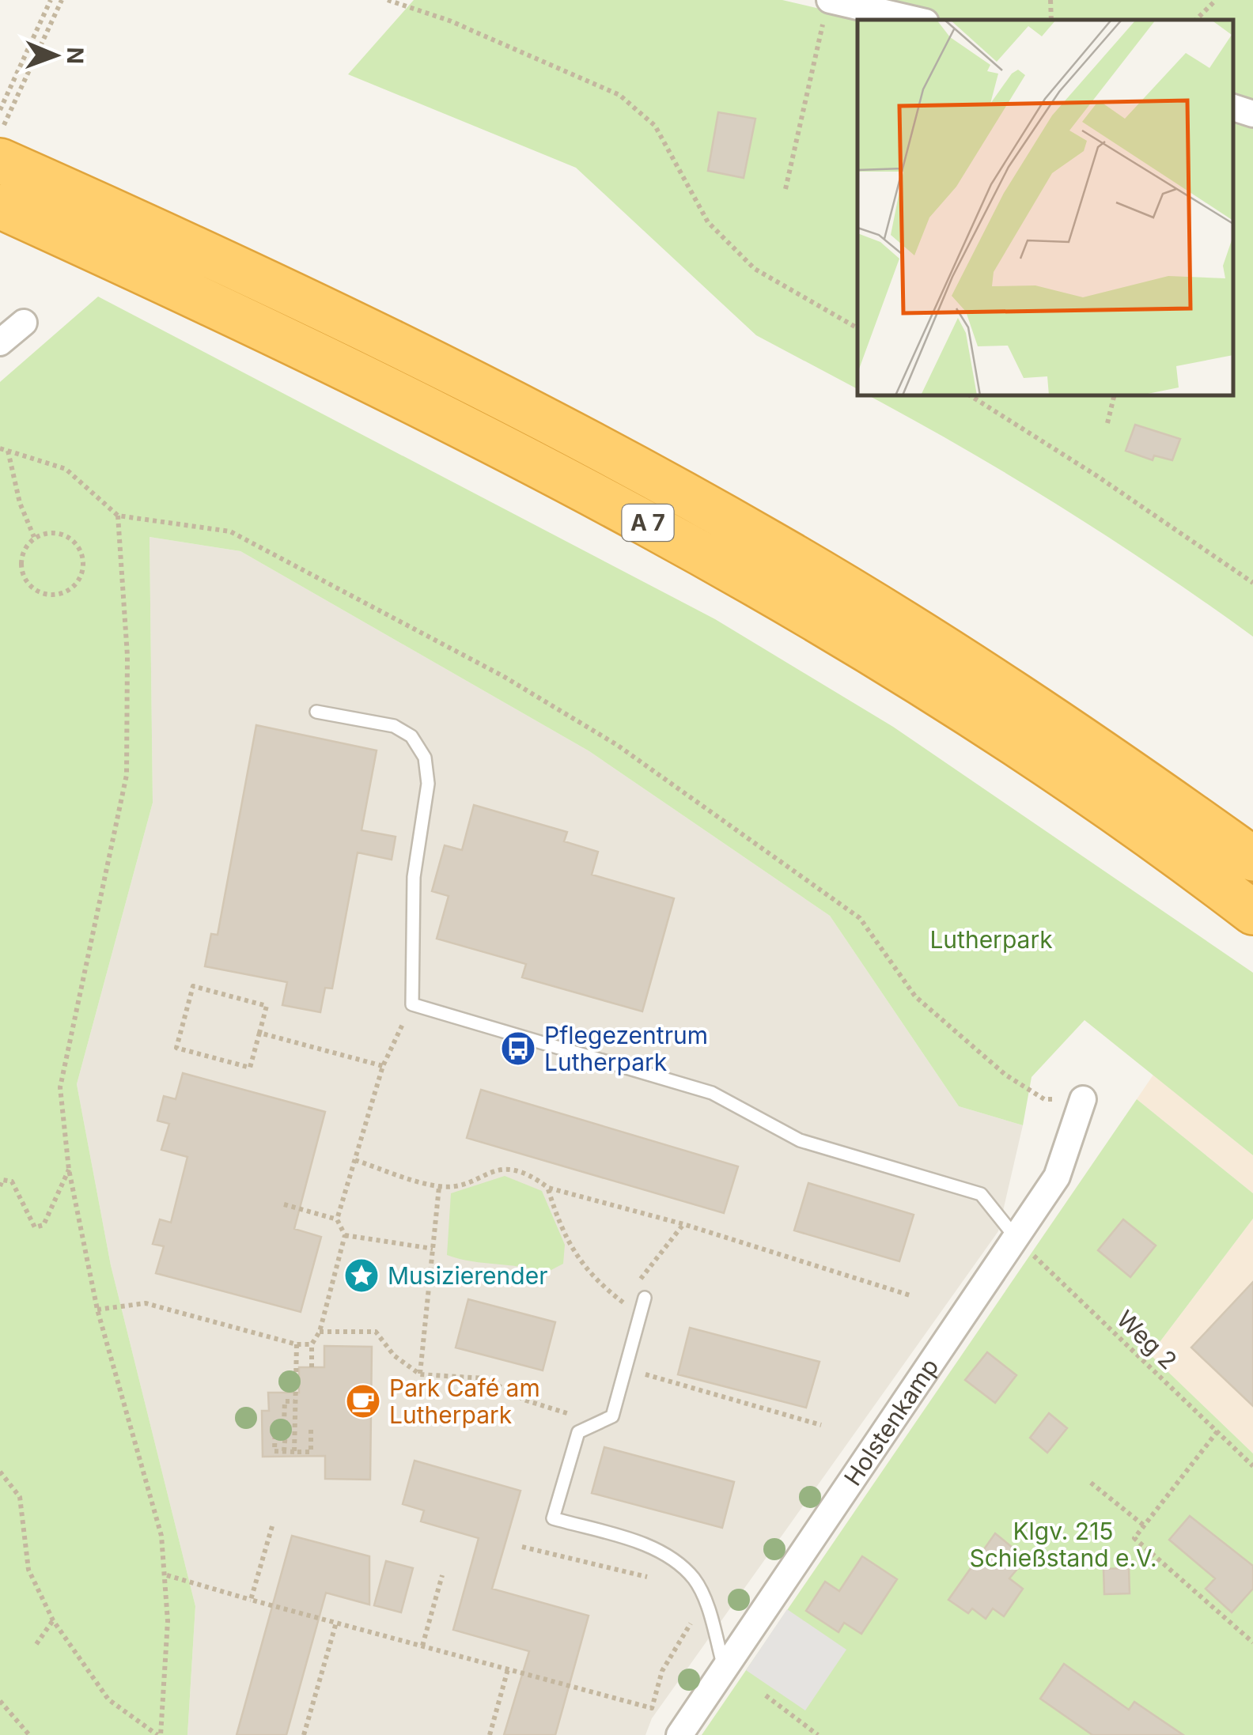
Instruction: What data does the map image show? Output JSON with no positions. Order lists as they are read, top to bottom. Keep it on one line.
{"streets":{"highway":["A 7"],"street":["Holstenkamp"],"path":["Weg 2"]},"crossings":[["Weg 2","Holstenkamp"]],"parks":["Lutherpark","Klgv. 215 Schießstand e.V."],"places":{"bus stop":["Pflegezentrum Lutherpark"],"place":["Musizierender"],"cafe":["Park Café am Lutherpark"]},"north":"right"}
